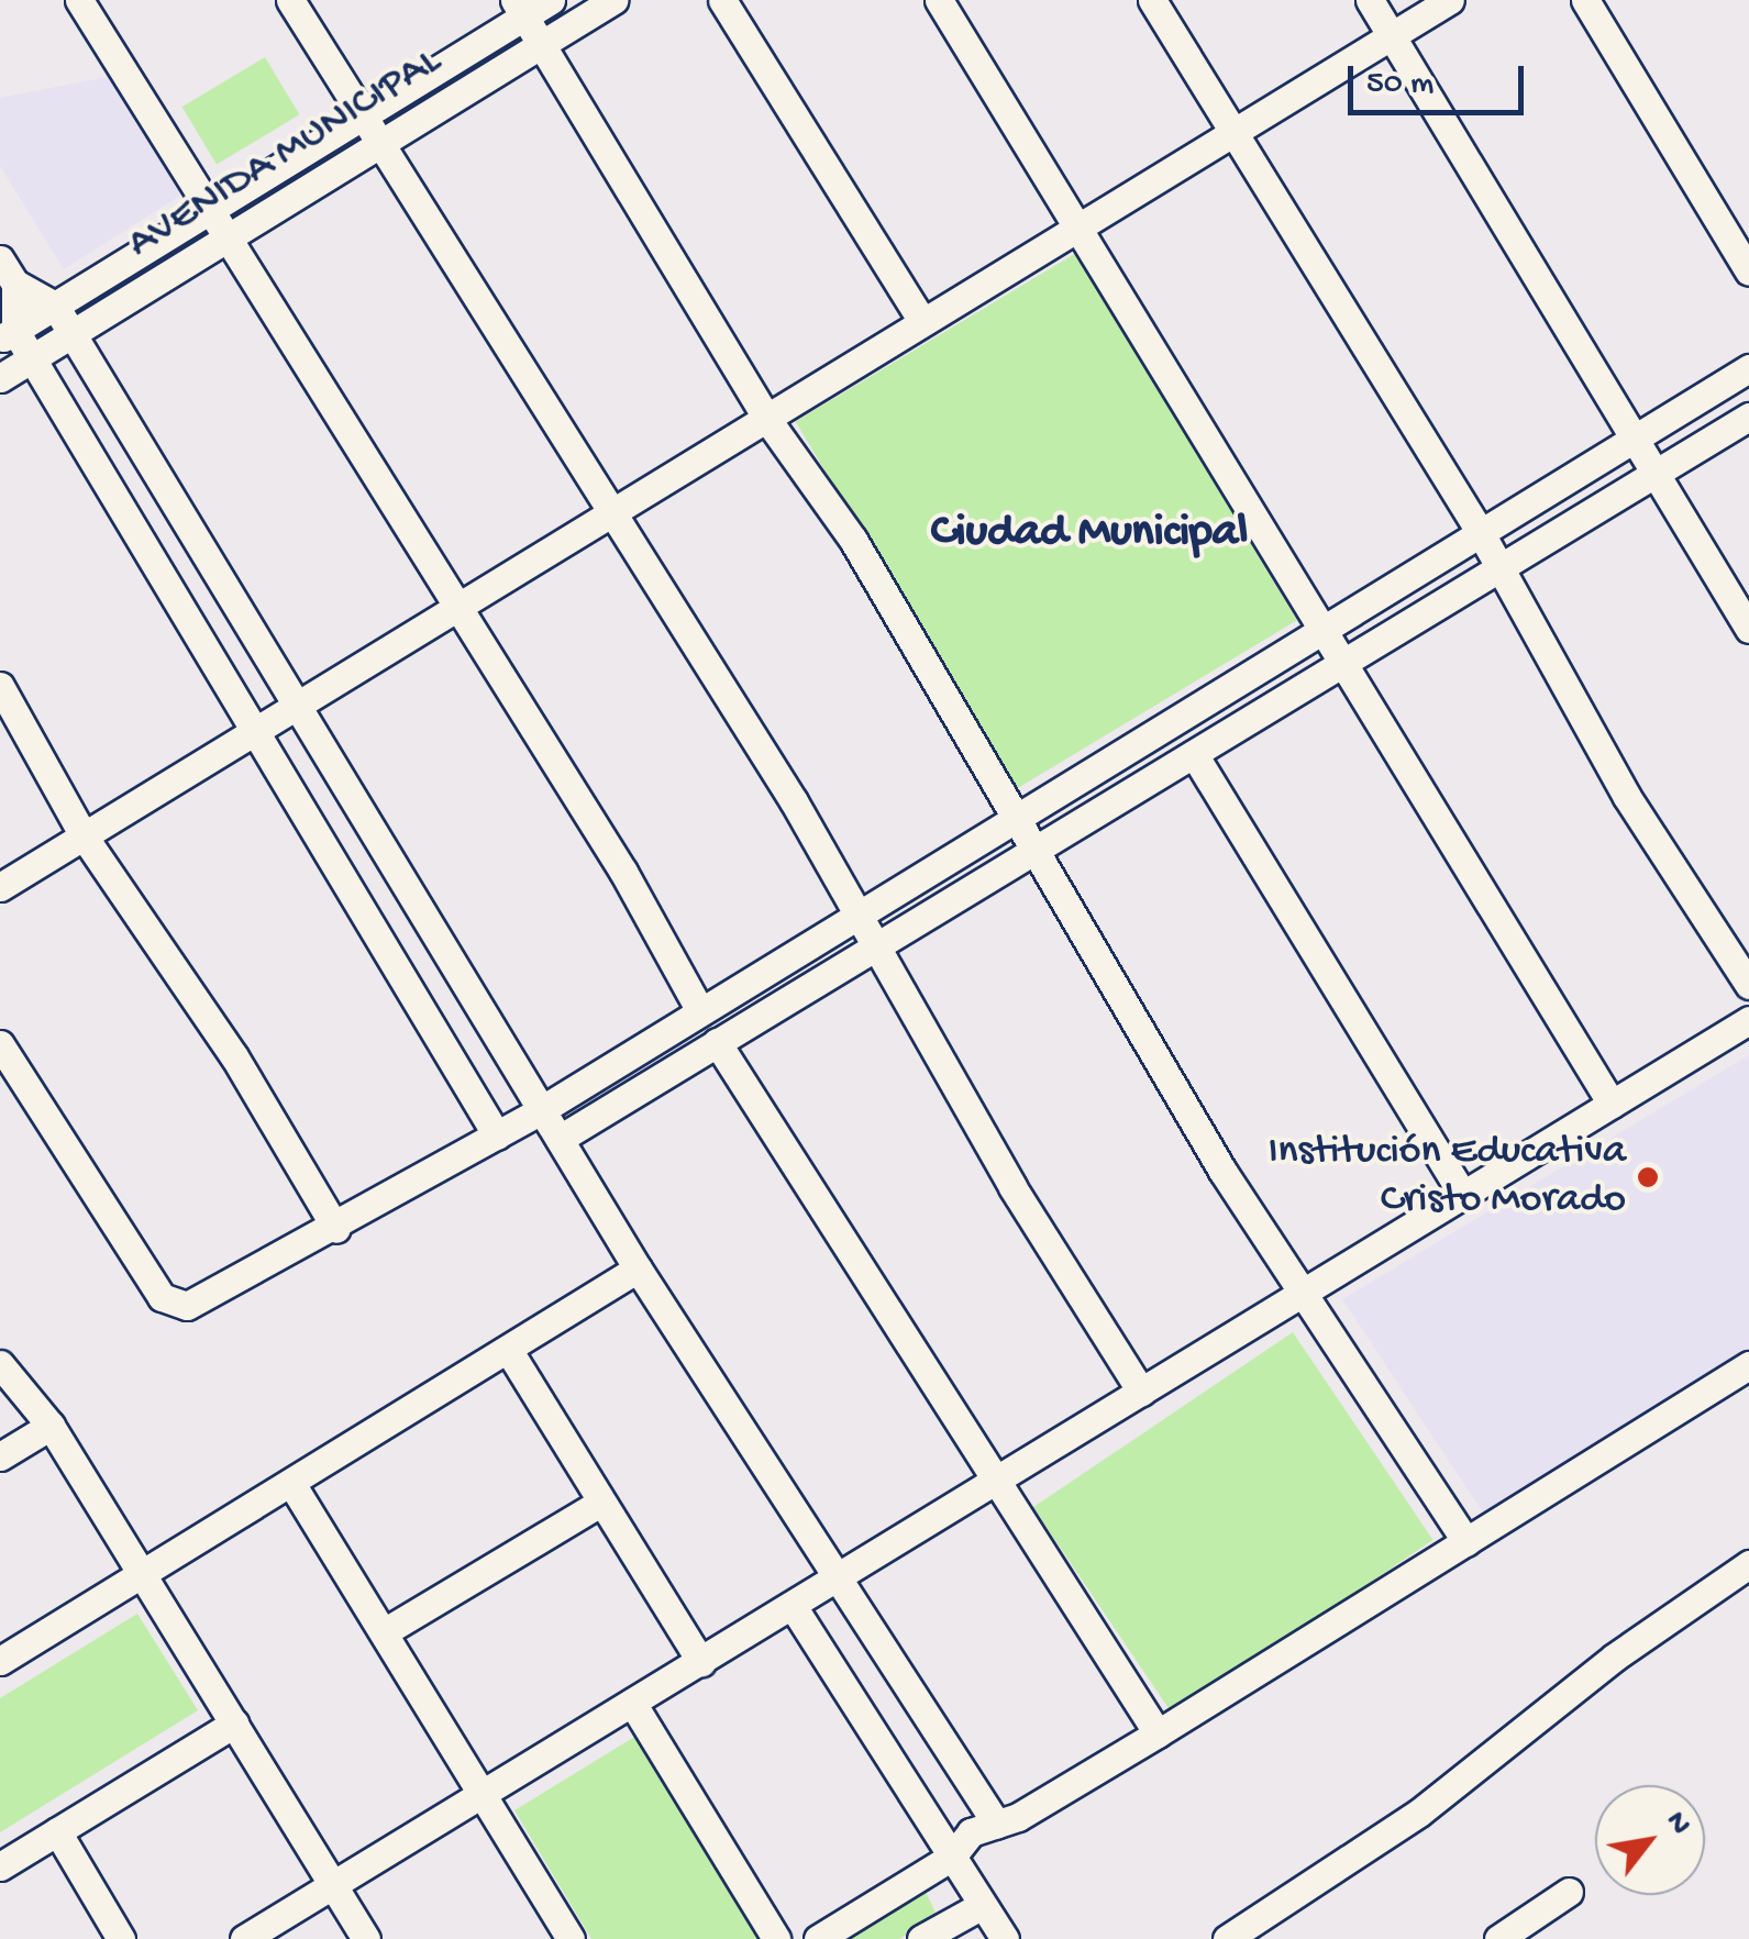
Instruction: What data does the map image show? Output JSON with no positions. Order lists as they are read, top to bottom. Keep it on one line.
{"streets":{"street":["AVENIDA MUNICIPAL"]},"districts":["Ciudad Municipal"],"places":["Institución Educativa Cristo Morado"],"scale_bar":"50 m","north":"top right"}
